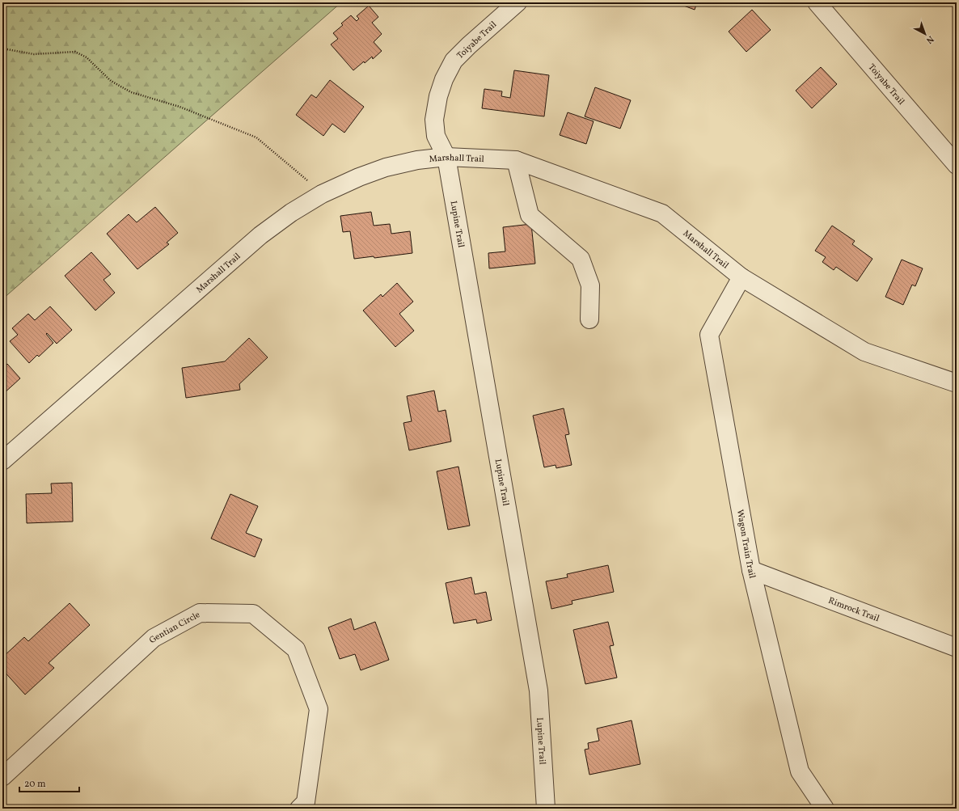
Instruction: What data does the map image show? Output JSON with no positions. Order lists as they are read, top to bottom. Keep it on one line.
{"streets":{"street":["Toiyabe Trail","Marshall Trail","Lupine Trail","Wagon Train Trail","Rimrock Trail","Gentian Circle"]},"crossings":[["Toiyabe Trail","Marshall Trail"],["Toiyabe Trail","Lupine Trail"],["Marshall Trail","Lupine Trail"],["Marshall Trail","Wagon Train Trail"],["Wagon Train Trail","Rimrock Trail"]],"scale_bar":"20 m","north":"bottom right"}
